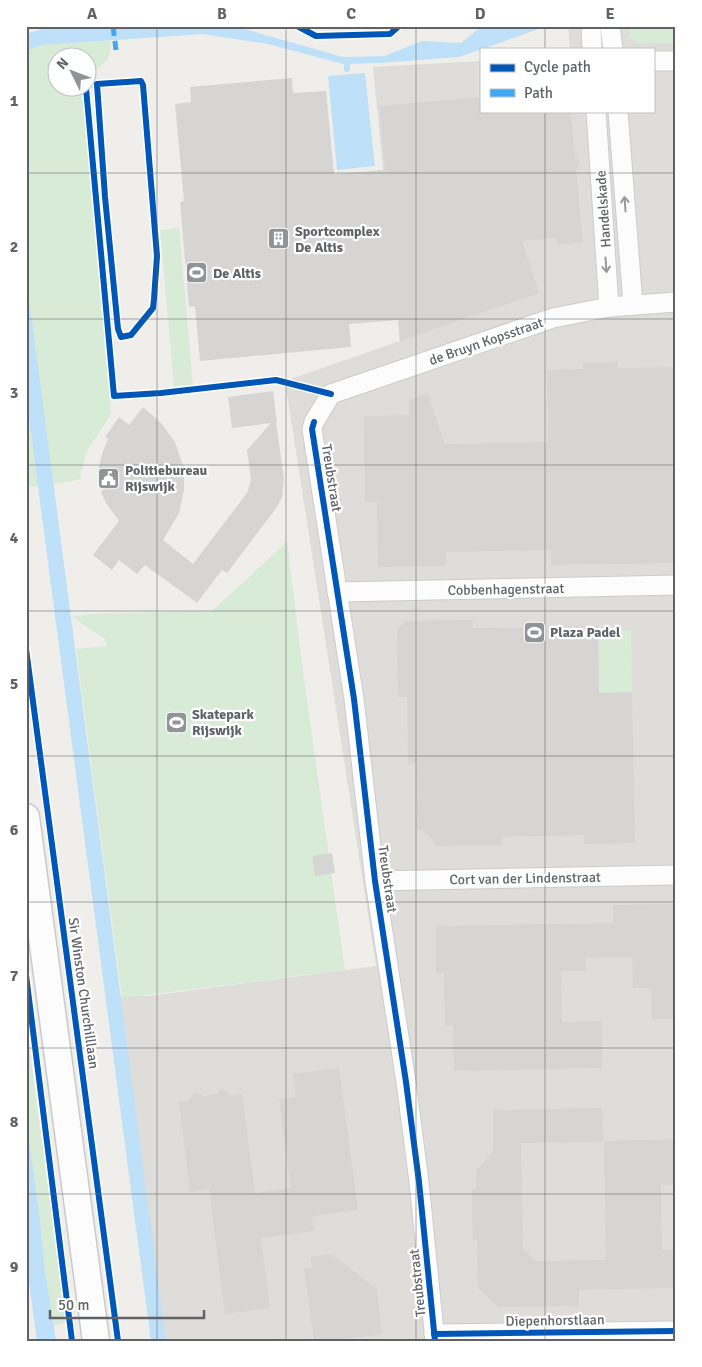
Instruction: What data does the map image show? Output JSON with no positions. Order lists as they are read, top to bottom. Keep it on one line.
{"streets":{"street":["Handelskade","de Bruyn Kopsstraat","Treubstraat","Cobbenhagenstraat","Cort van der Lindenstraat","Diepenhorstlaan"],"cycle path":["Sir Winston Churchilllaan"]},"crossings":[["Handelskade","de Bruyn Kopsstraat"],["de Bruyn Kopsstraat","Treubstraat"],["Treubstraat","Cobbenhagenstraat"],["Treubstraat","Cort van der Lindenstraat"],["Treubstraat","Diepenhorstlaan"]],"places":{"building":["Sportcomplex De Altis"],"sports":["De Altis","Plaza Padel","Skatepark Rijswijk"],"public building":["Politiebureau Rijswijk"]},"legend":["Cycle path","Path"],"scale_bar":"50 m","north":"top left","grid":{"columns":["A","B","C","D","E"],"rows":["1","2","3","4","5","6","7","8","9"]}}
